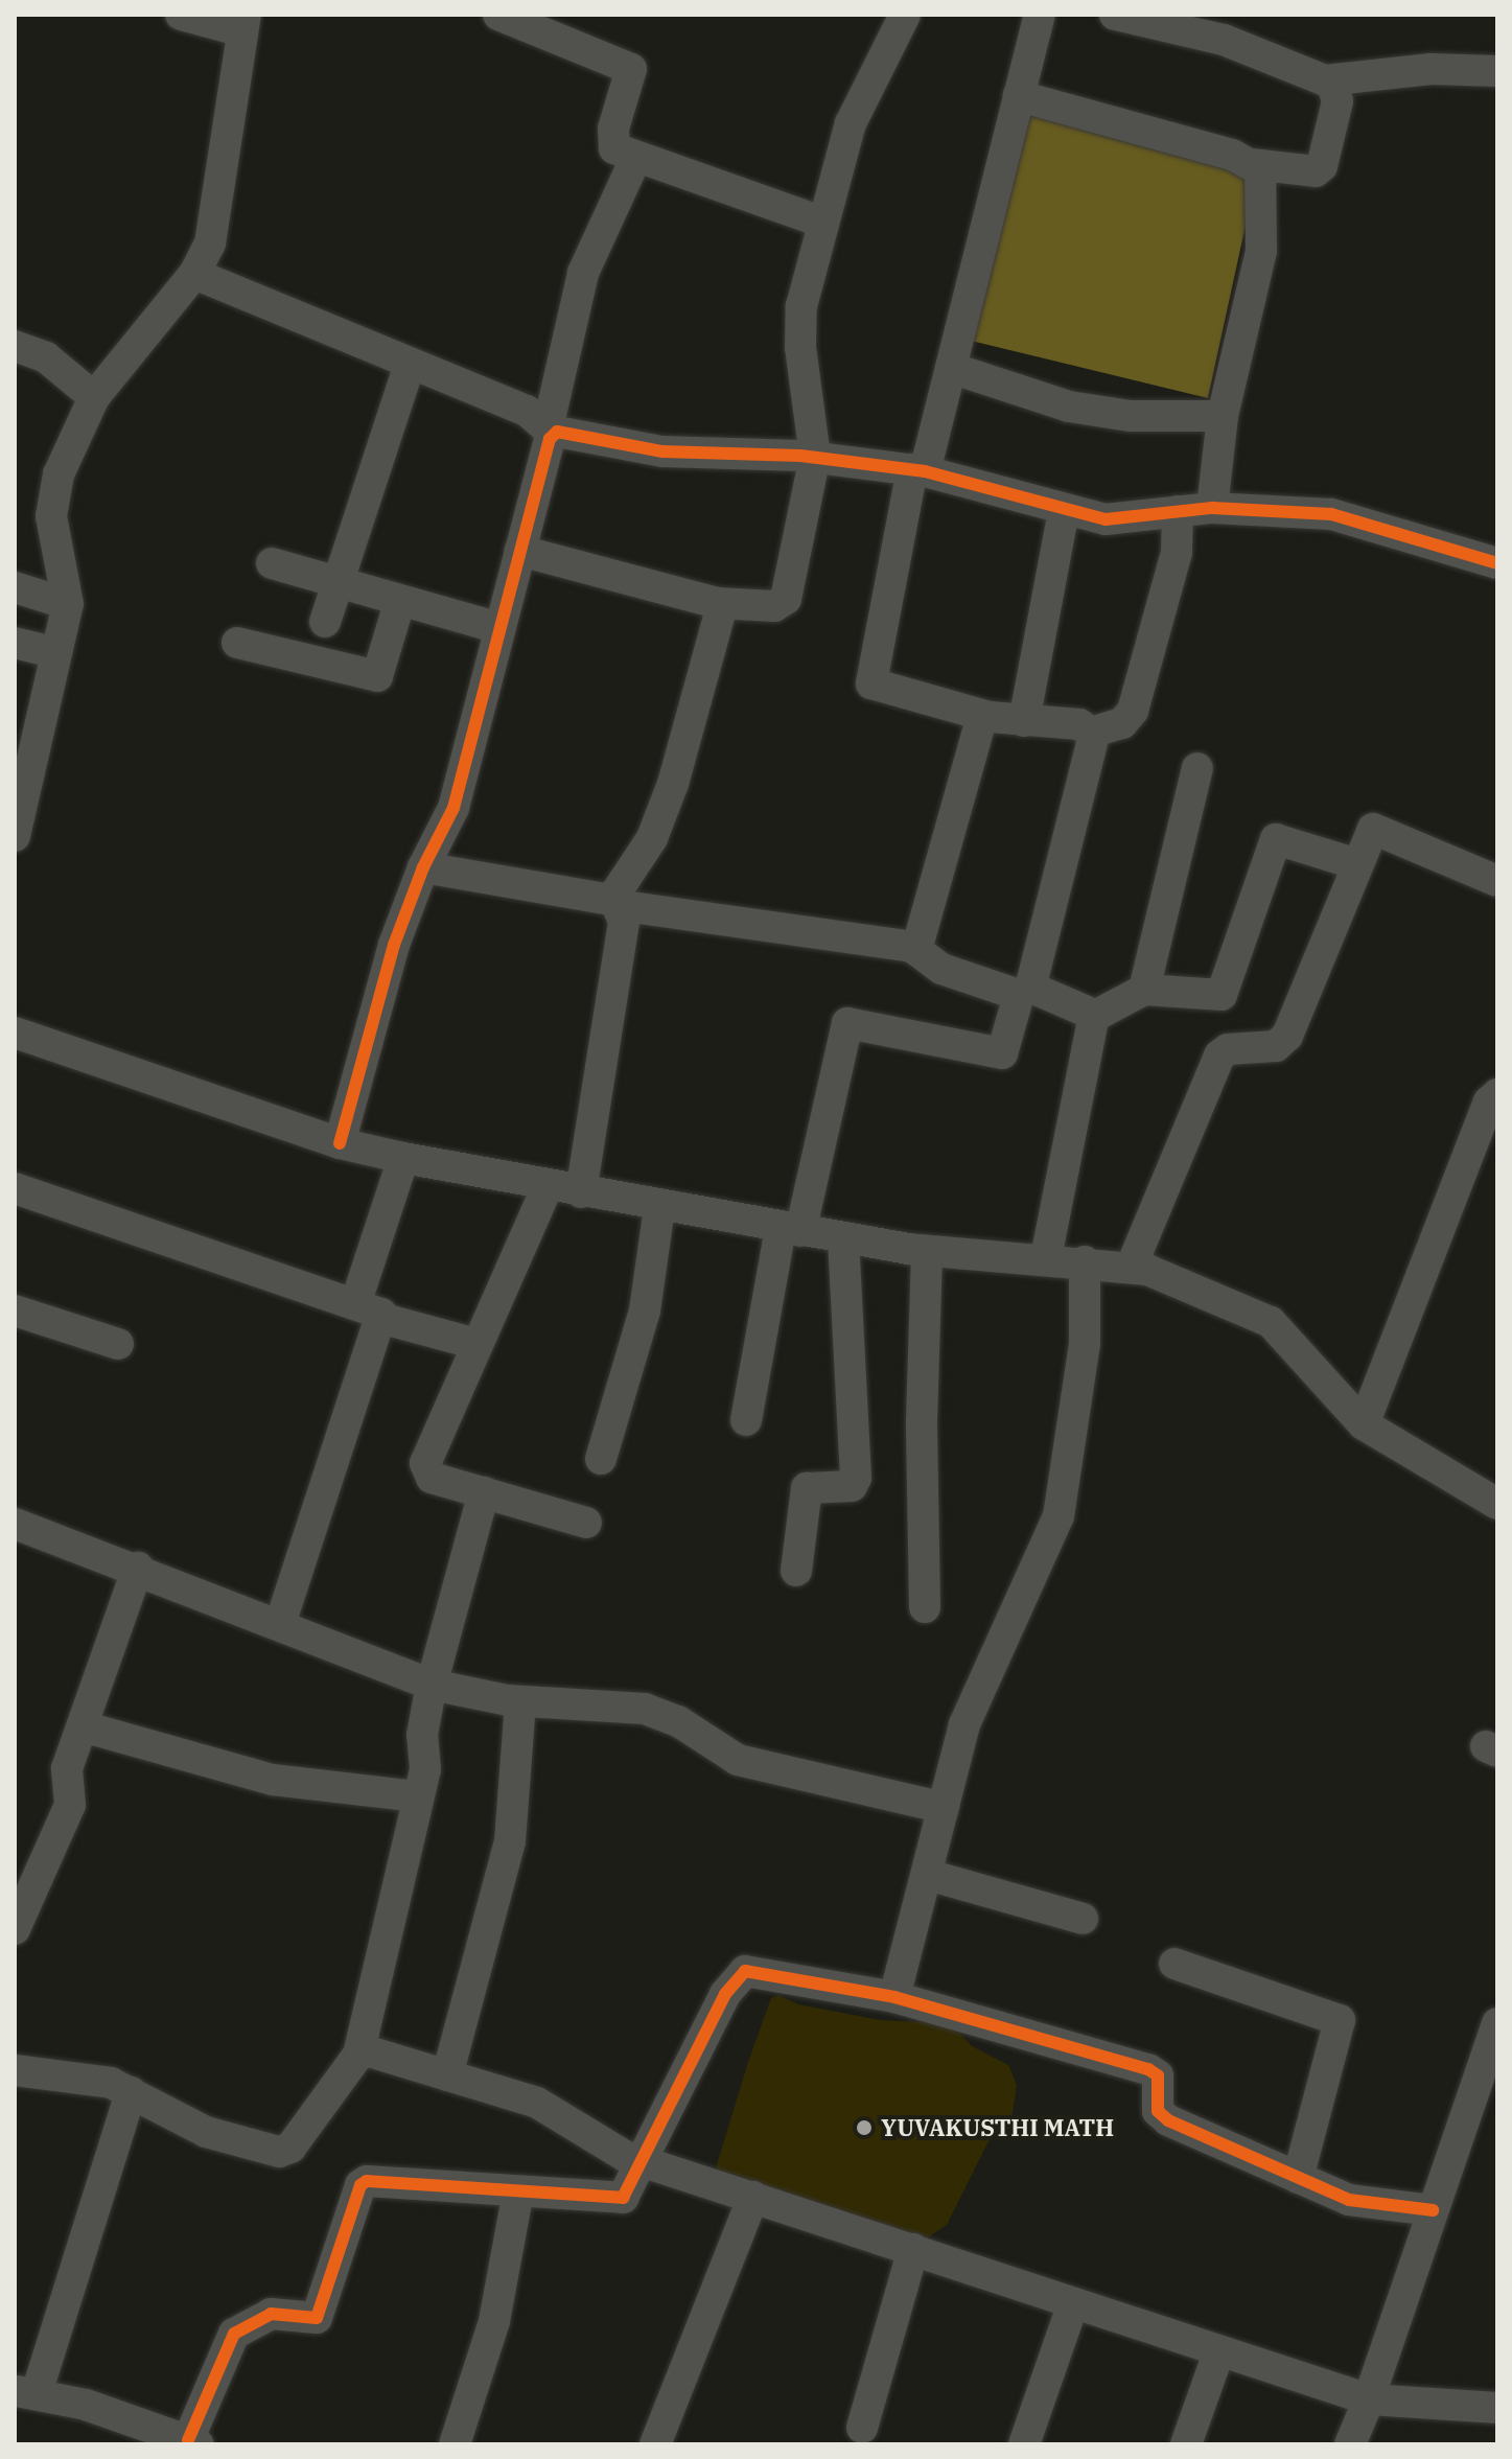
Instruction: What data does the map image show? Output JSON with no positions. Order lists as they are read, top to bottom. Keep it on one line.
{"places":["YUVAKUSTHI MATH"]}
